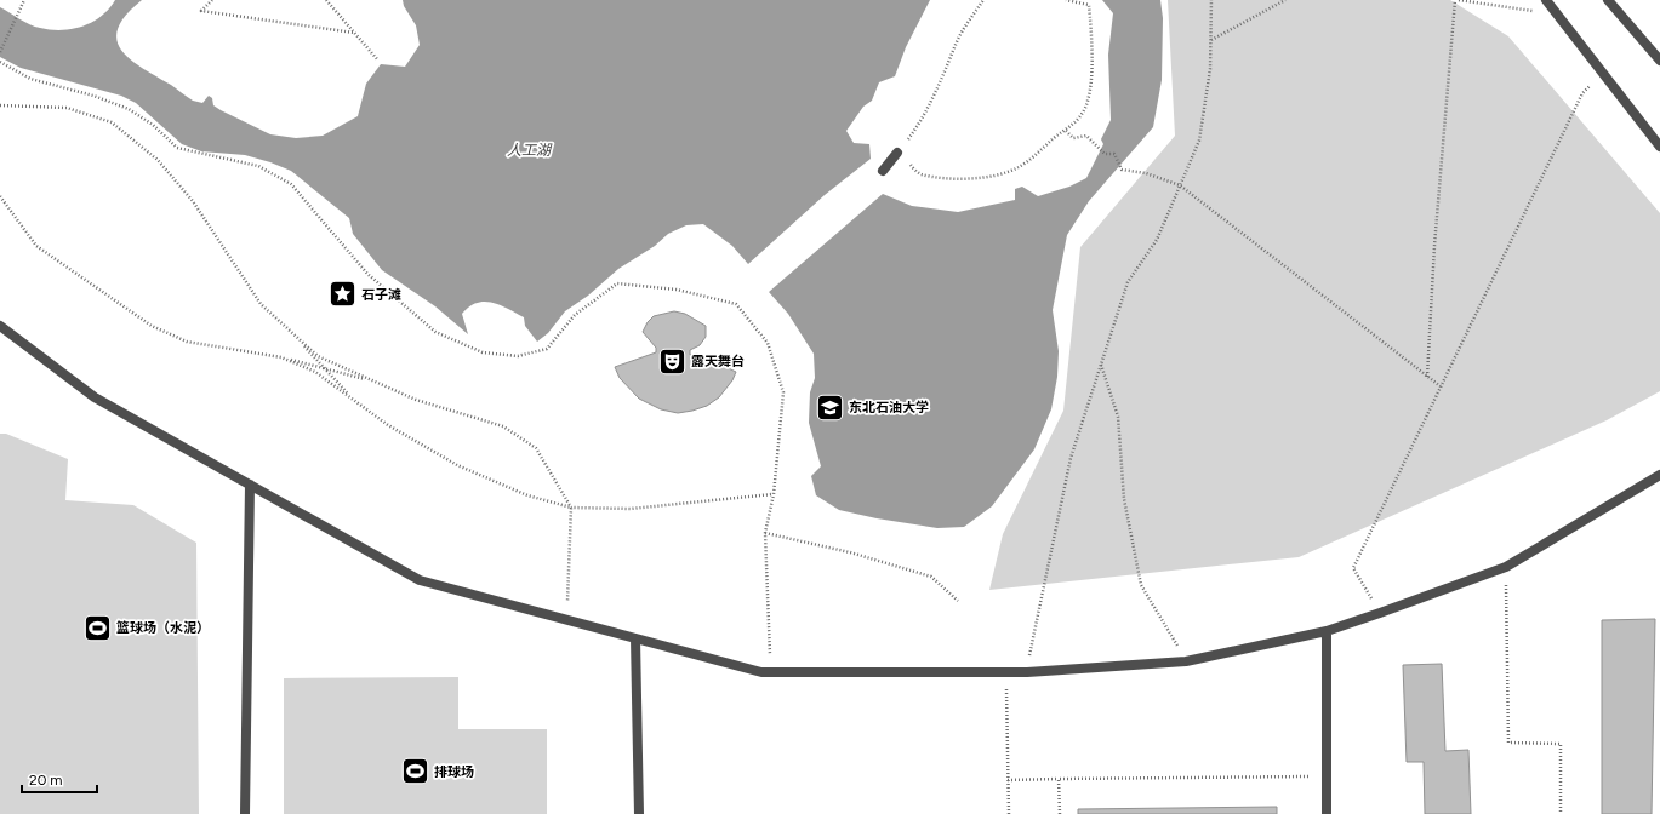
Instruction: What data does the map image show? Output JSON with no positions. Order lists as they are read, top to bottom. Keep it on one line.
{"water":["人工湖"],"places":{"place":["石子滩"],"theatre":["露天舞台"],"school or university":["东北石油大学"],"sports":["篮球场（水泥）","排球场"]},"scale_bar":"20 m"}
